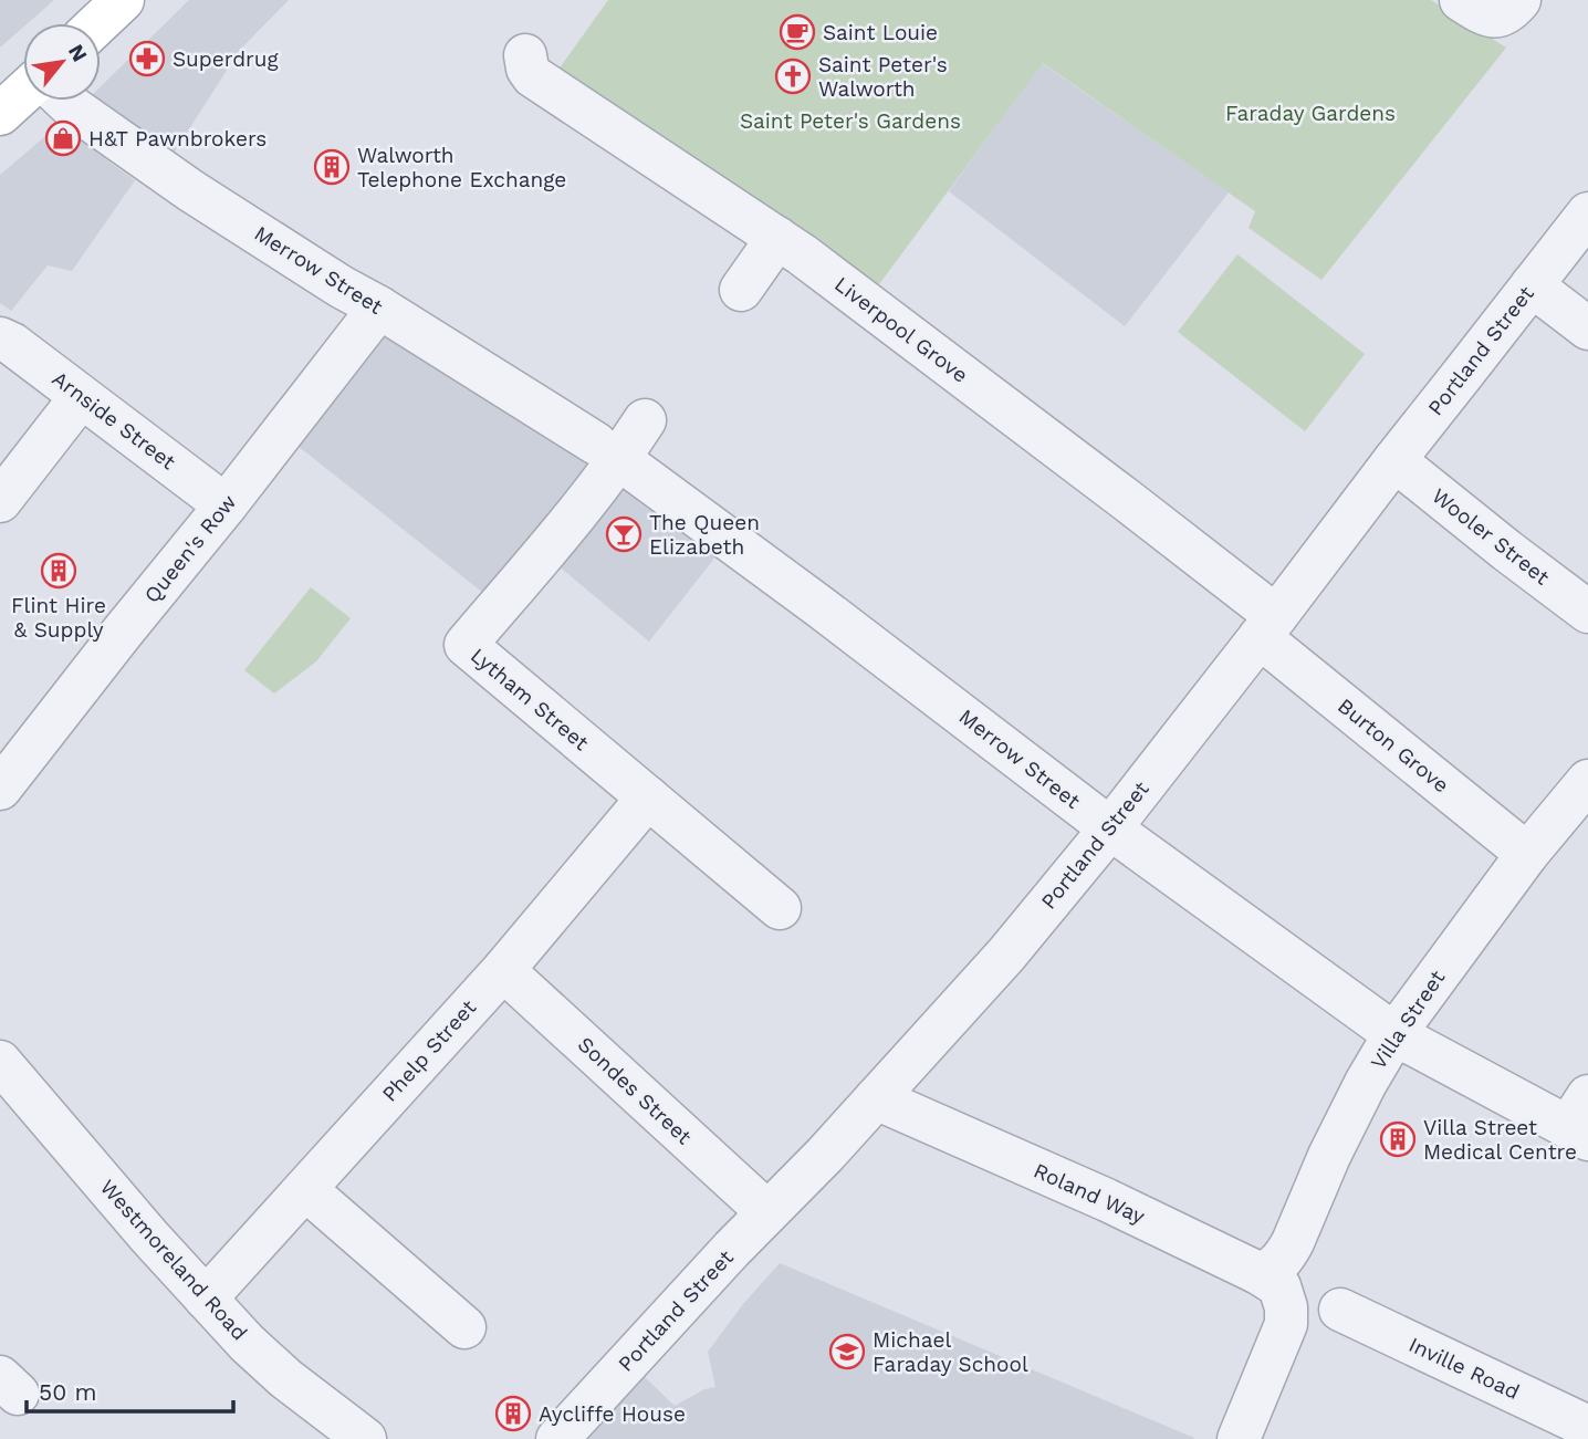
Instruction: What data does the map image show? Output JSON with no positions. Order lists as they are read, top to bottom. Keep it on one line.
{"streets":{"street":["Merrow Street","Liverpool Grove","Portland Street","Arnside Street","Wooler Street","Queen's Row","Lytham Street","Burton Grove","Villa Street","Phelp Street","Sondes Street","Roland Way","Westmoreland Road","Inville Road"]},"crossings":[["Merrow Street","Portland Street"],["Merrow Street","Queen's Row"],["Merrow Street","Lytham Street"],["Merrow Street","Villa Street"],["Liverpool Grove","Portland Street"],["Liverpool Grove","Burton Grove"],["Portland Street","Wooler Street"],["Portland Street","Burton Grove"],["Portland Street","Sondes Street"],["Portland Street","Roland Way"],["Arnside Street","Queen's Row"],["Lytham Street","Phelp Street"],["Burton Grove","Villa Street"],["Villa Street","Roland Way"],["Phelp Street","Sondes Street"],["Phelp Street","Westmoreland Road"]],"parks":["Faraday Gardens","Saint Peter's Gardens"],"places":{"cafe":["Saint Louie"],"pharmacy":["Superdrug"],"church":["Saint Peter's Walworth"],"shop":["H&T Pawnbrokers"],"building":["Walworth Telephone Exchange","Flint Hire & Supply","Villa Street Medical Centre","Aycliffe House"],"bar":["The Queen Elizabeth"],"school or university":["Michael Faraday School"]},"scale_bar":"50 m","north":"top right"}
